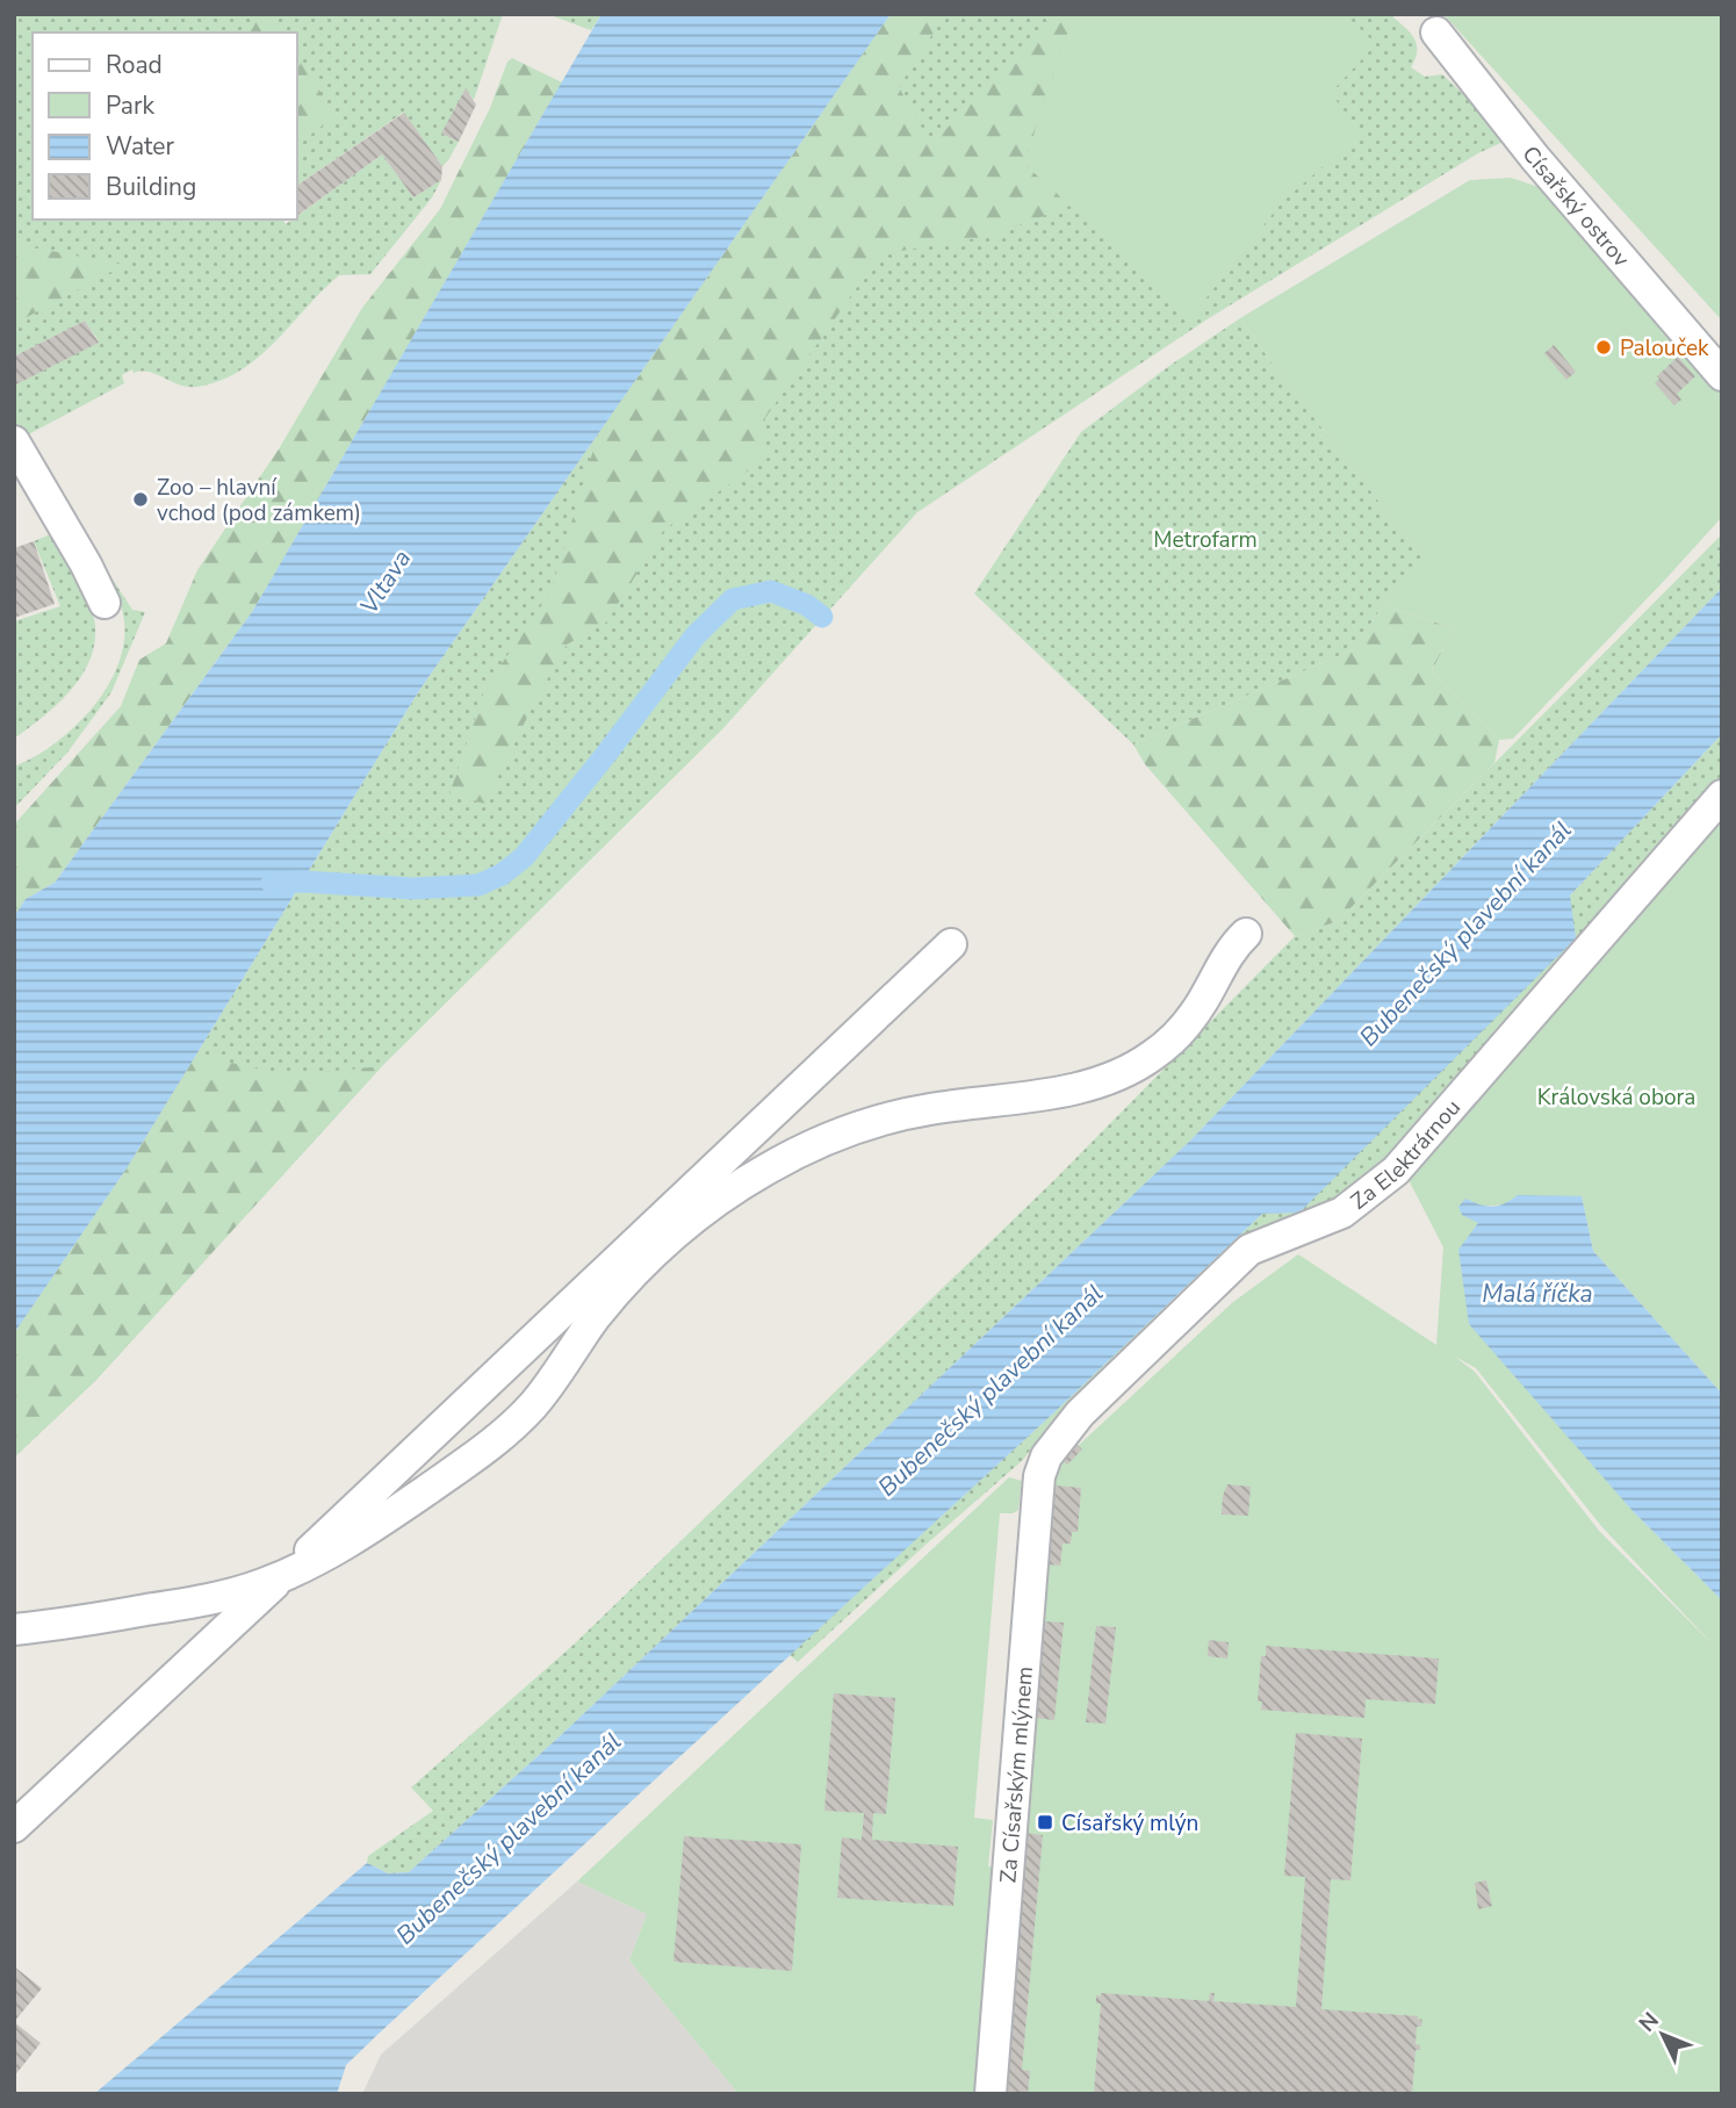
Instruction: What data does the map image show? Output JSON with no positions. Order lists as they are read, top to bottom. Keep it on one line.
{"streets":{"street":["Císařský ostrov","Za Elektrárnou","Za Císařským mlýnem"]},"crossings":[["Za Elektrárnou","Za Císařským mlýnem"]],"water":["Vltava","Bubenečský plavební kanál","Malá říčka"],"parks":["Metrofarm","Královská obora"],"places":{"other":["Palouček","Zoo – hlavní vchod (pod zámkem)"],"transit":["Císařský mlýn"]},"legend":["Road","Park","Water","Building"],"north":"top left"}
